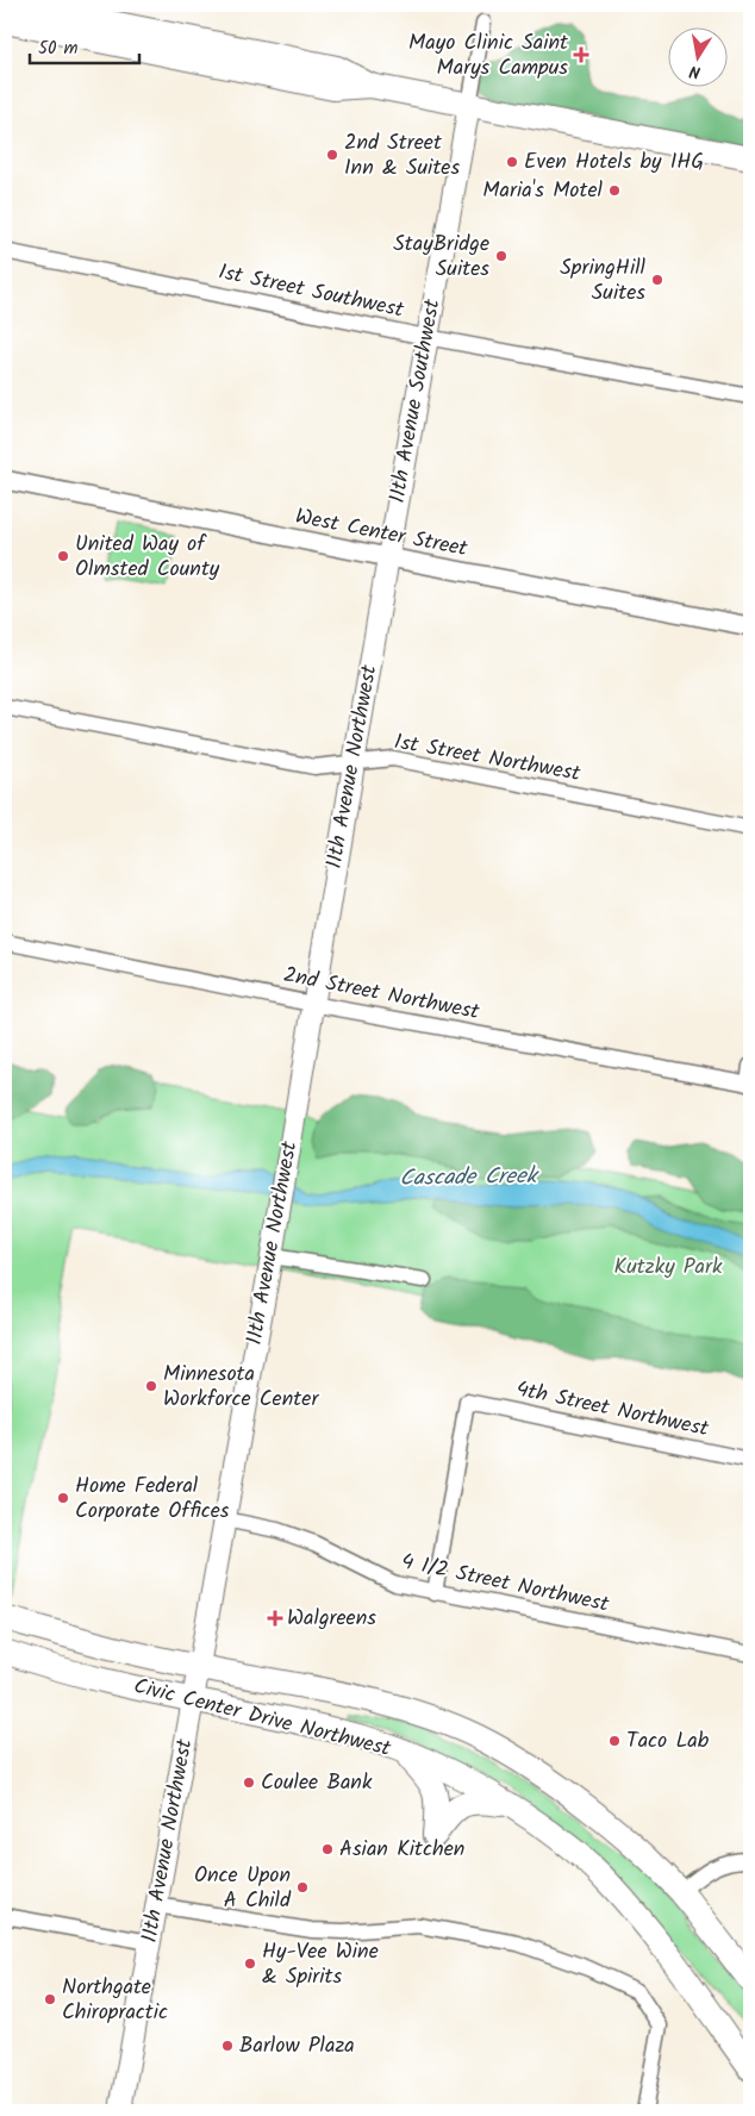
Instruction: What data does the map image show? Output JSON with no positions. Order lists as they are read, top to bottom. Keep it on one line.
{"streets":{"main road":["11th Avenue Southwest","11th Avenue Northwest","Civic Center Drive Northwest"],"street":["1st Street Southwest","West Center Street","1st Street Northwest","2nd Street Northwest","4th Street Northwest","4 1/2 Street Northwest"]},"crossings":[["1st Street Southwest","11th Avenue Southwest"],["11th Avenue Southwest","West Center Street"],["11th Avenue Southwest","11th Avenue Northwest"],["West Center Street","11th Avenue Northwest"],["1st Street Northwest","11th Avenue Northwest"],["11th Avenue Northwest","2nd Street Northwest"],["11th Avenue Northwest","4 1/2 Street Northwest"],["11th Avenue Northwest","Civic Center Drive Northwest"],["4th Street Northwest","4 1/2 Street Northwest"]],"water":["Cascade Creek"],"parks":["Kutzky Park"],"places":{"health":["Mayo Clinic Saint Marys Campus","Walgreens"],"other":["2nd Street Inn & Suites","Even Hotels by IHG","Maria's Motel","StayBridge Suites","SpringHill Suites","United Way of Olmsted County","Minnesota Workforce Center","Home Federal Corporate Offices","Taco Lab","Coulee Bank","Asian Kitchen","Once Upon A Child","Hy-Vee Wine & Spirits","Northgate Chiropractic","Barlow Plaza"]},"scale_bar":"50 m","north":"bottom"}
